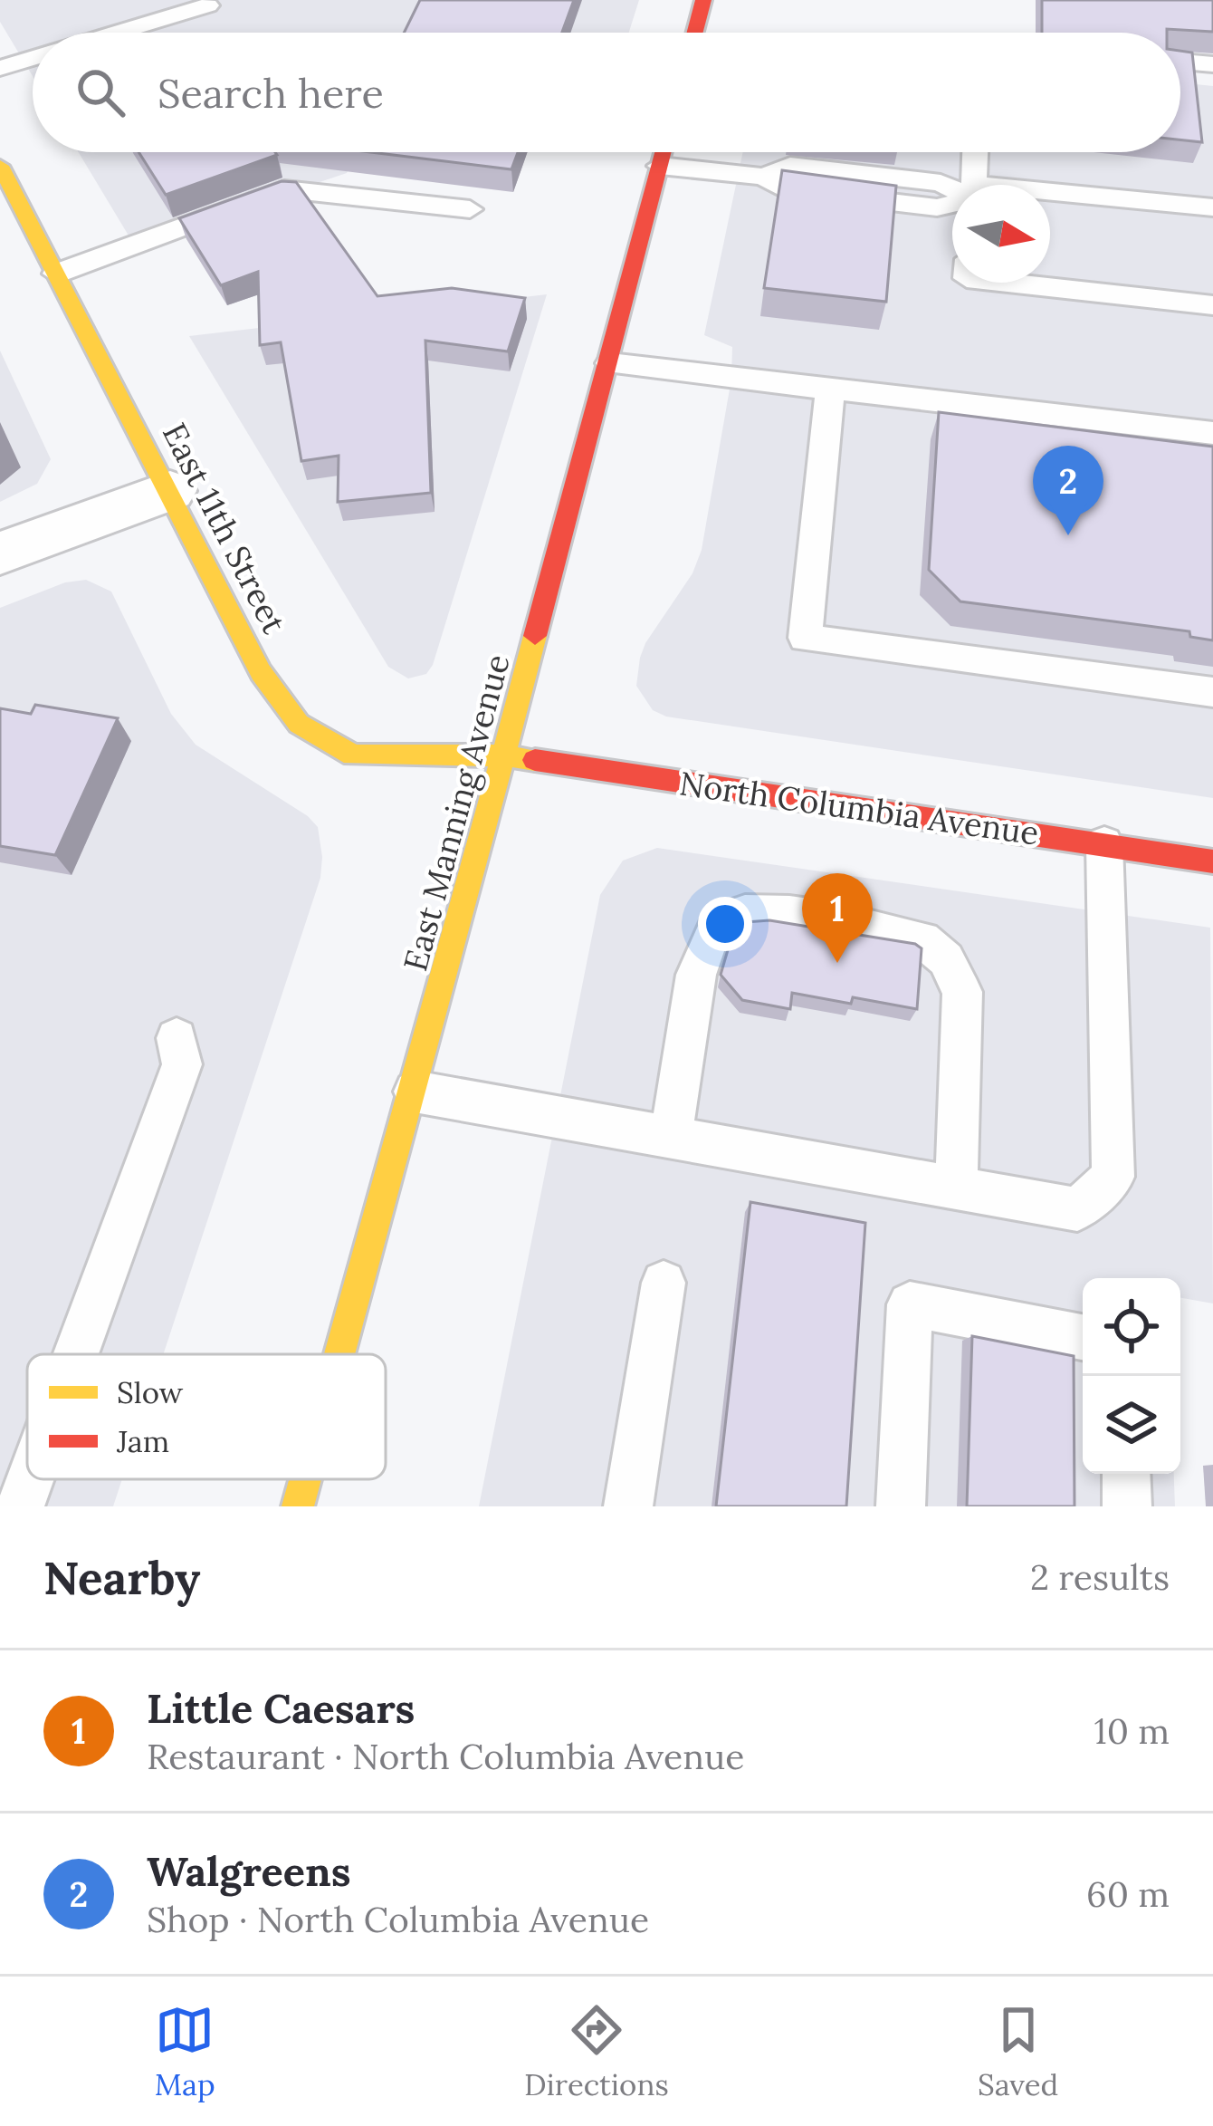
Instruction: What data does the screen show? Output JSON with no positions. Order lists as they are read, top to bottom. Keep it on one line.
{"streets":{"main road":["East 11th Street","North Columbia Avenue","East Manning Avenue"]},"crossings":[["East 11th Street","North Columbia Avenue"],["East 11th Street","East Manning Avenue"],["North Columbia Avenue","East Manning Avenue"]],"legend":["Slow","Jam"],"north":"right","page":{"search":"Search here","pins":["2","1"],"heading":["Nearby","2 results"],"list":[{"mark":"1","name":"Little Caesars","note":"Restaurant · North Columbia Avenue","value":"10 m"},{"mark":"2","name":"Walgreens","note":"Shop · North Columbia Avenue","value":"60 m"}],"nav":["Map","Directions","Saved"]}}
